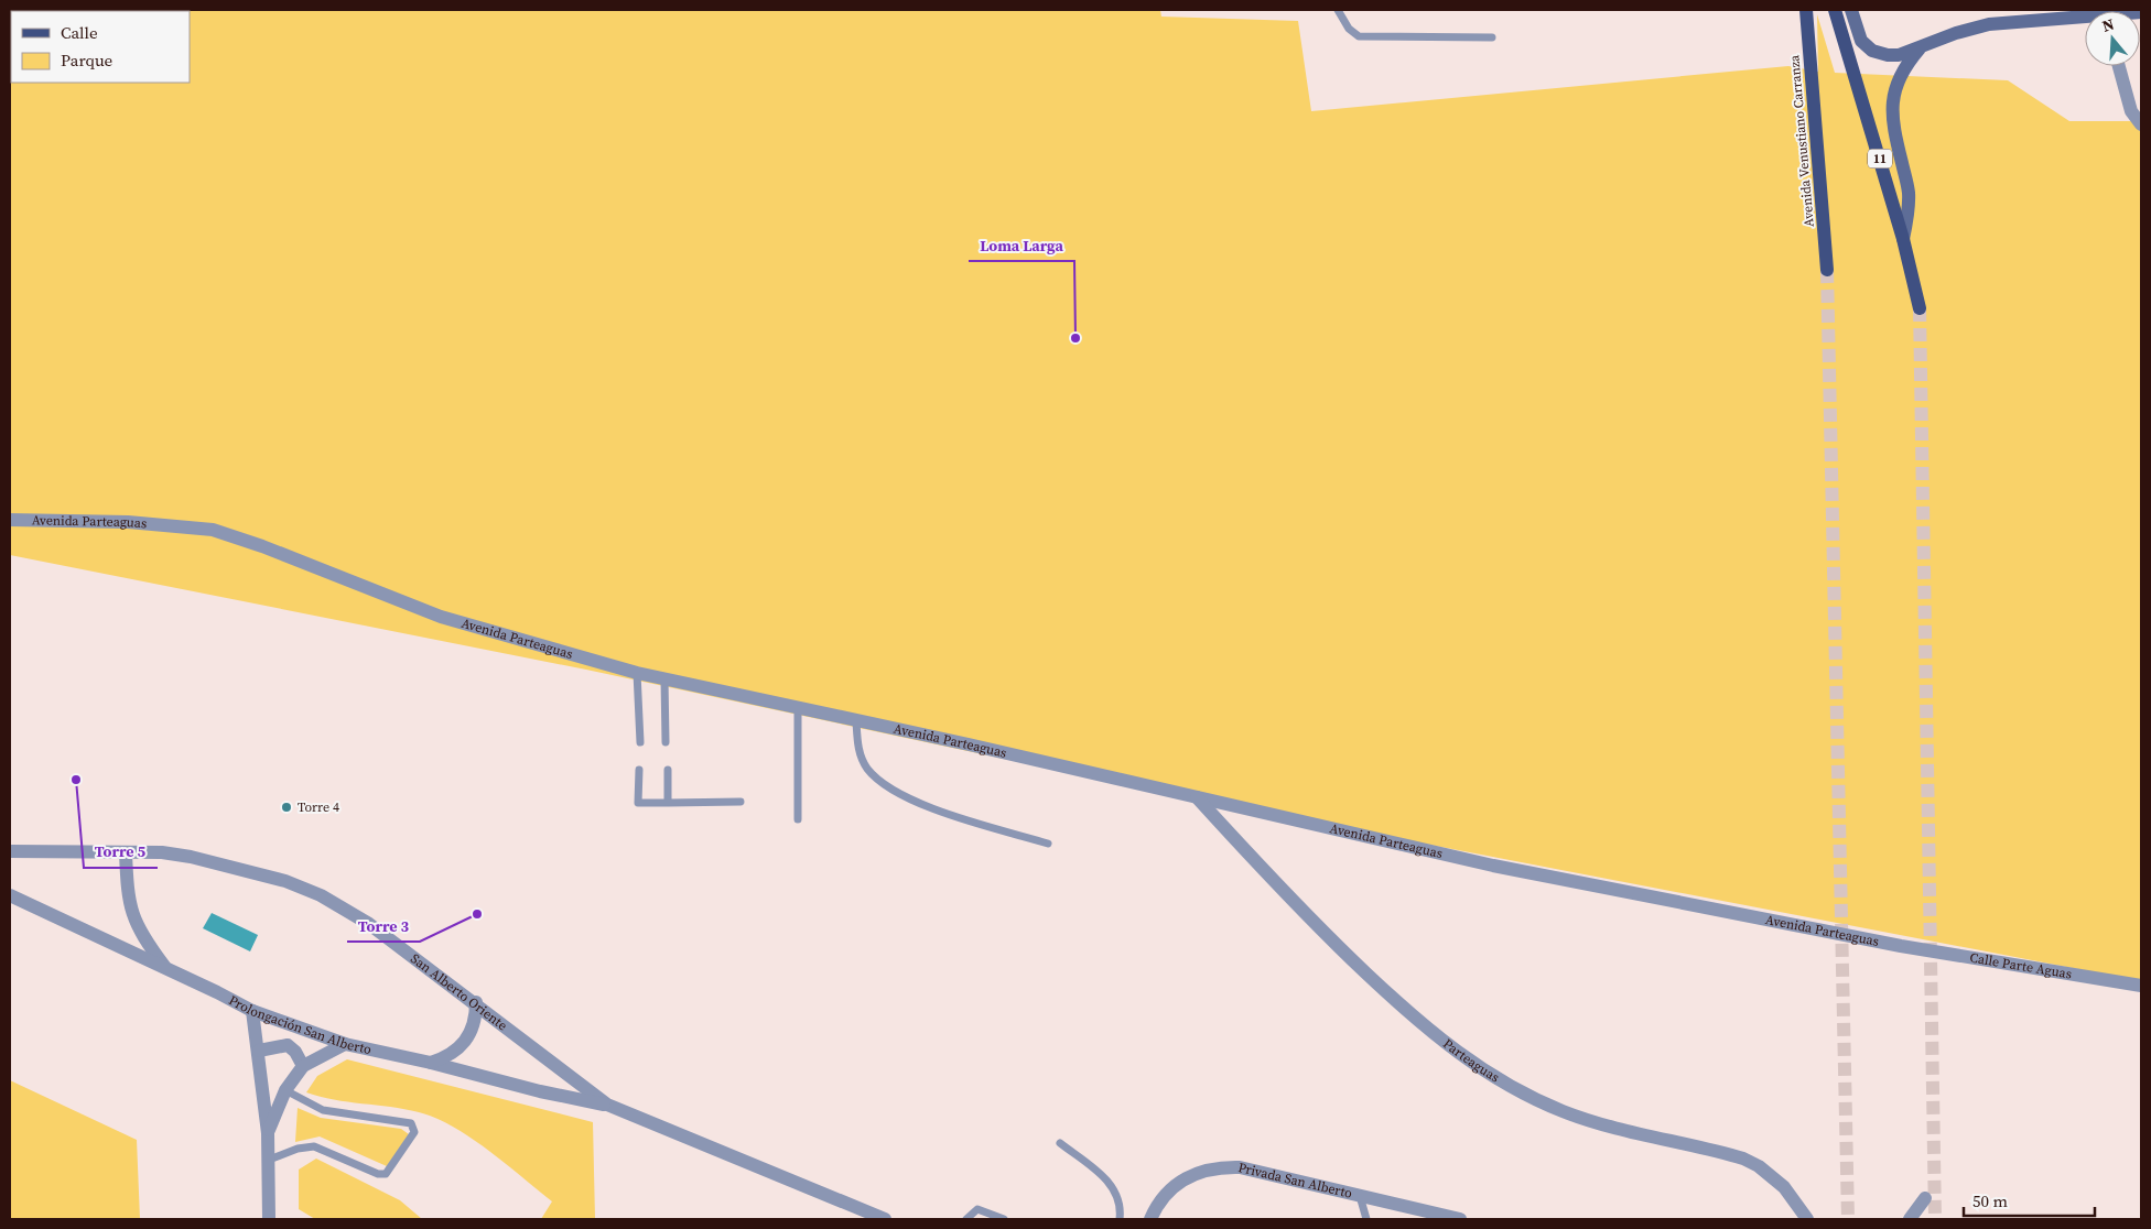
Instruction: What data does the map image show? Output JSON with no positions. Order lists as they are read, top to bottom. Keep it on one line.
{"streets":{"main road":["Avenida Venustiano Carranza","11"],"street":["Avenida Parteaguas","Calle Parte Aguas","San Alberto Oriente","Prolongación San Alberto","Parteaguas","Privada San Alberto"]},"crossings":[["Avenida Parteaguas","Calle Parte Aguas"],["Avenida Parteaguas","Parteaguas"],["San Alberto Oriente","Prolongación San Alberto"]],"places":["Loma Larga","Torre 5","Torre 4","Torre 3"],"legend":["Calle","Parque"],"scale_bar":"50 m","north":"top"}
